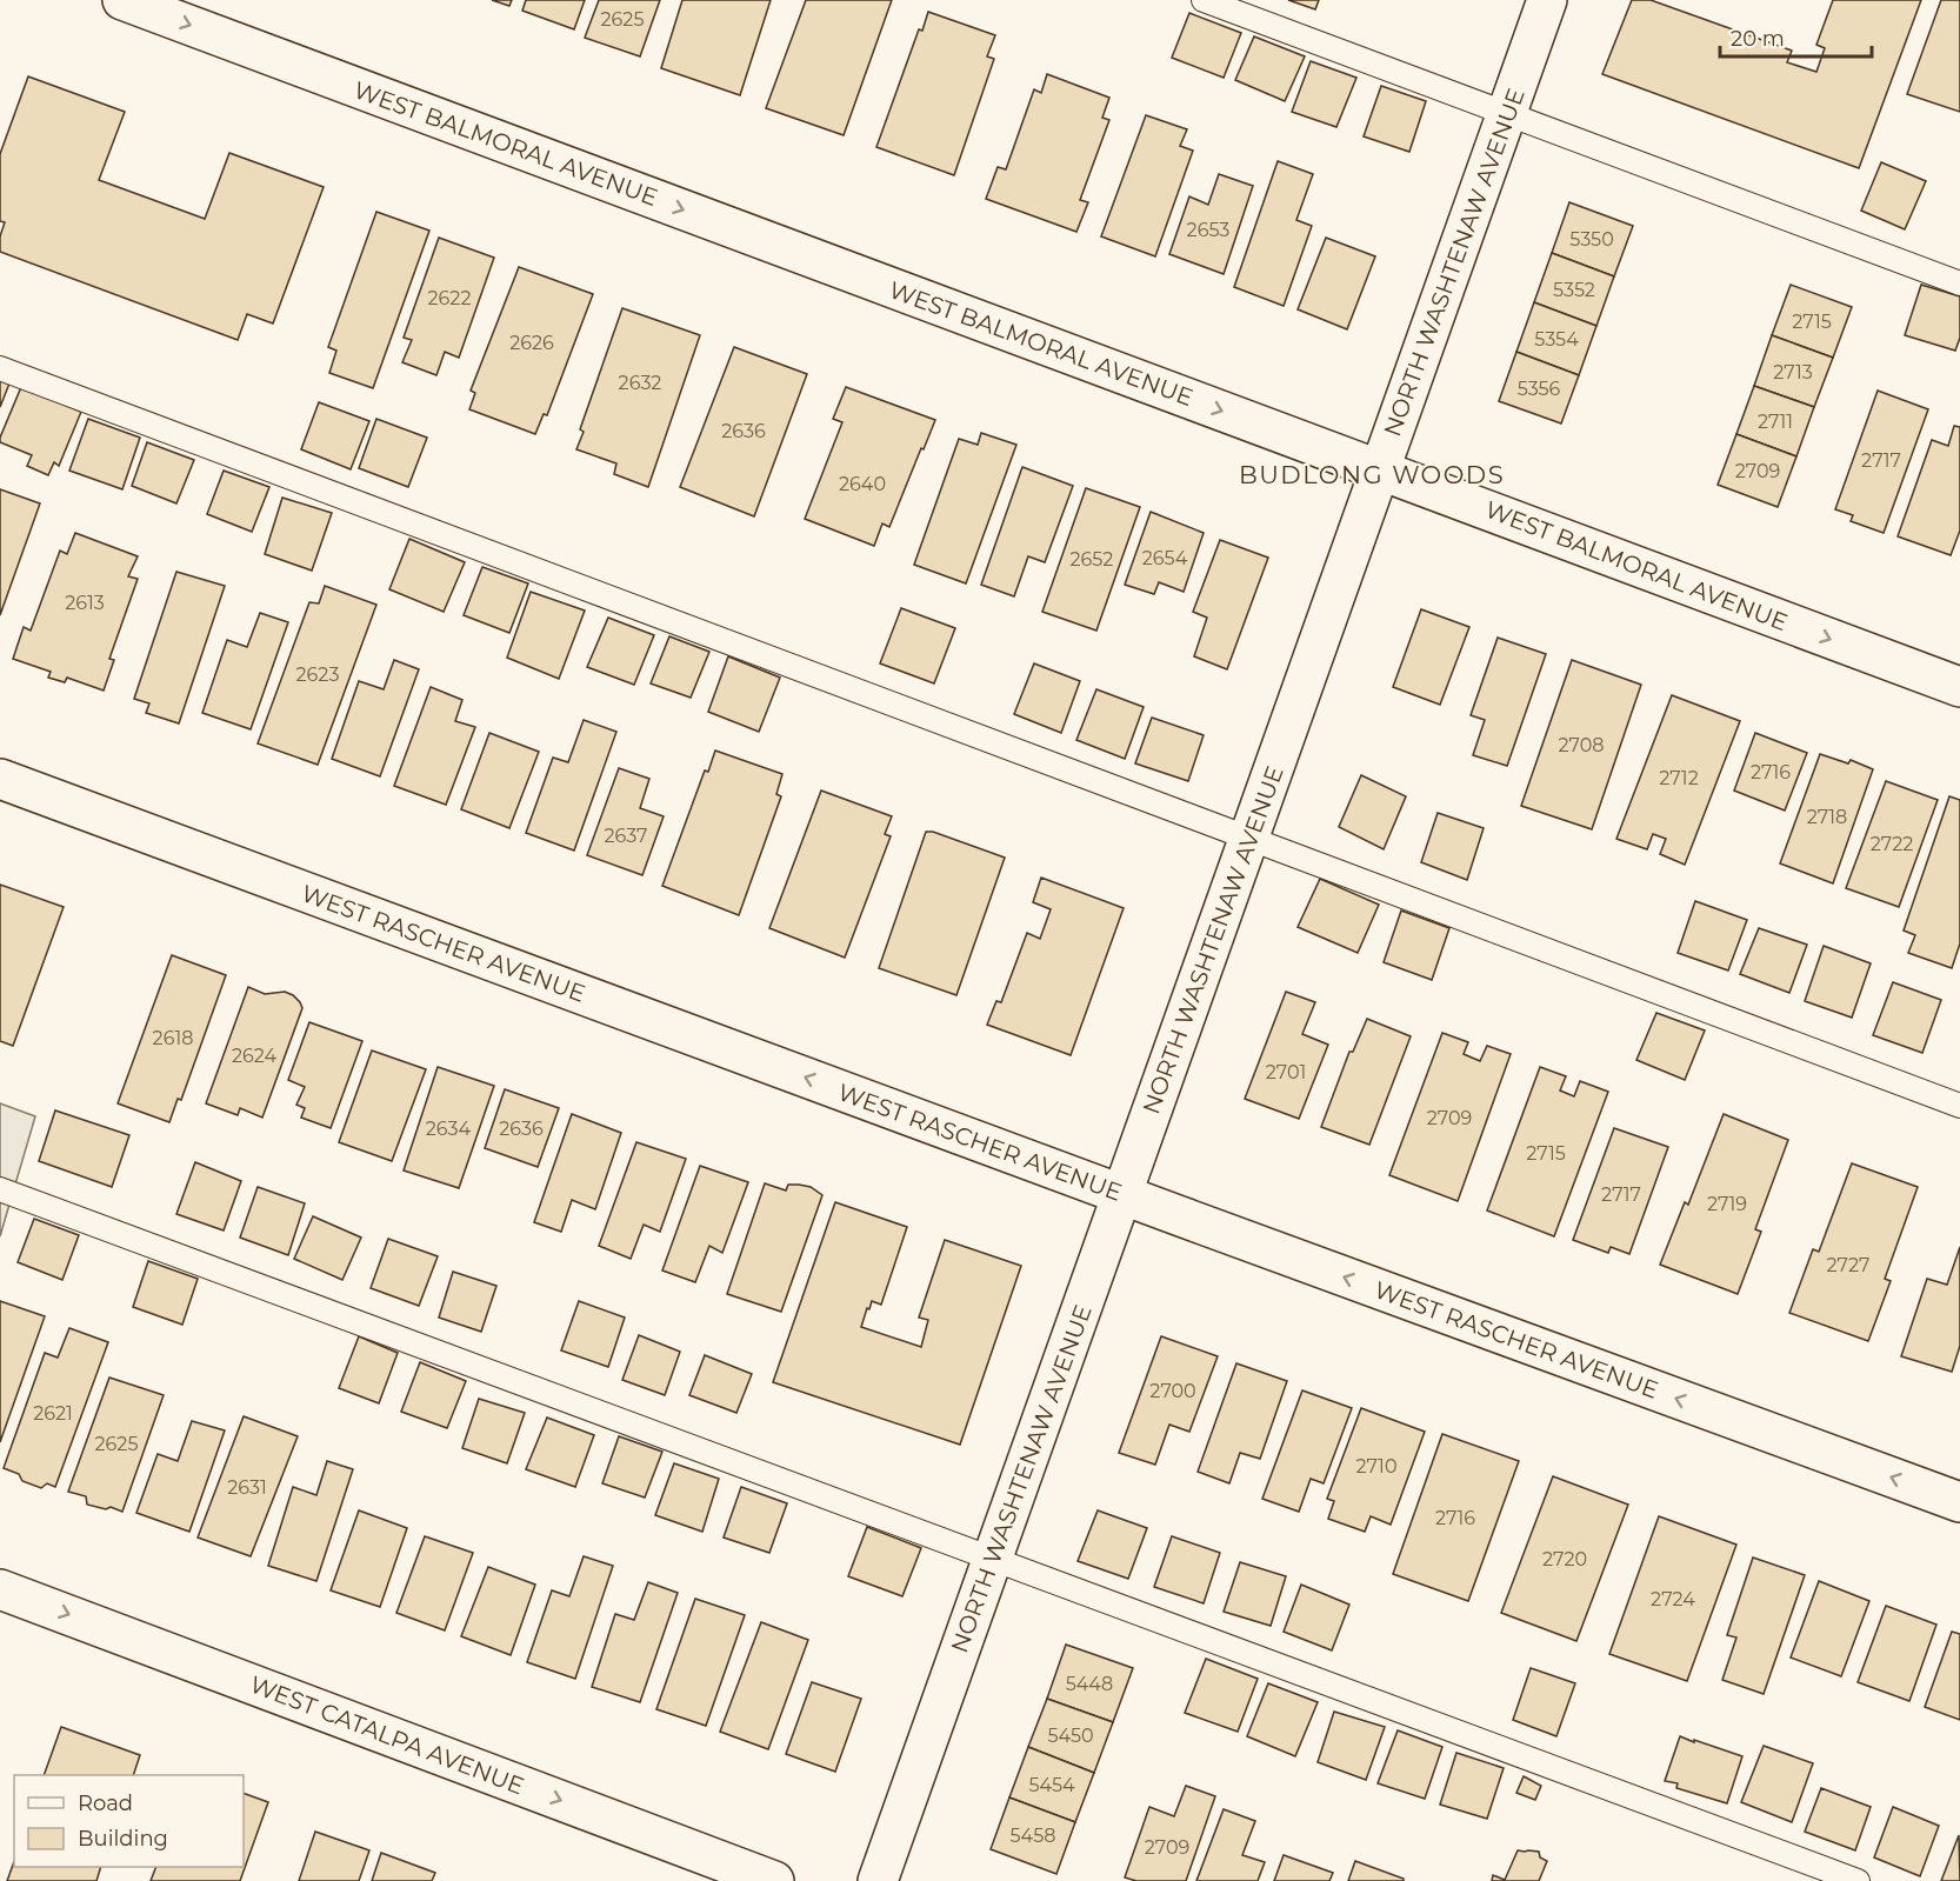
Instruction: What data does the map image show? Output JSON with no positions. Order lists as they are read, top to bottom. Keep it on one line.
{"streets":{"street":["WEST BALMORAL AVENUE","NORTH WASHTENAW AVENUE","WEST RASCHER AVENUE","WEST CATALPA AVENUE"]},"crossings":[["WEST BALMORAL AVENUE","NORTH WASHTENAW AVENUE"],["NORTH WASHTENAW AVENUE","WEST RASCHER AVENUE"]],"one_way":["WEST BALMORAL AVENUE","WEST RASCHER AVENUE","WEST CATALPA AVENUE"],"districts":["BUDLONG WOODS"],"house_numbers":["2625","2653","5350","5352","2622","2715","5354","2626","2713","2632","5356","2711","2636","2717","2709","2640","2654","2652","2613","2623","2708","2716","2712","2718","2637","2722","2618","2624","2701","2709","2634","2636","2715","2717","2719","2727","2700","2621","2625","2710","2631","2716","2720","2724","5448","5450","5454","5458","2709"],"legend":["Road","Building"],"scale_bar":"20 m"}
